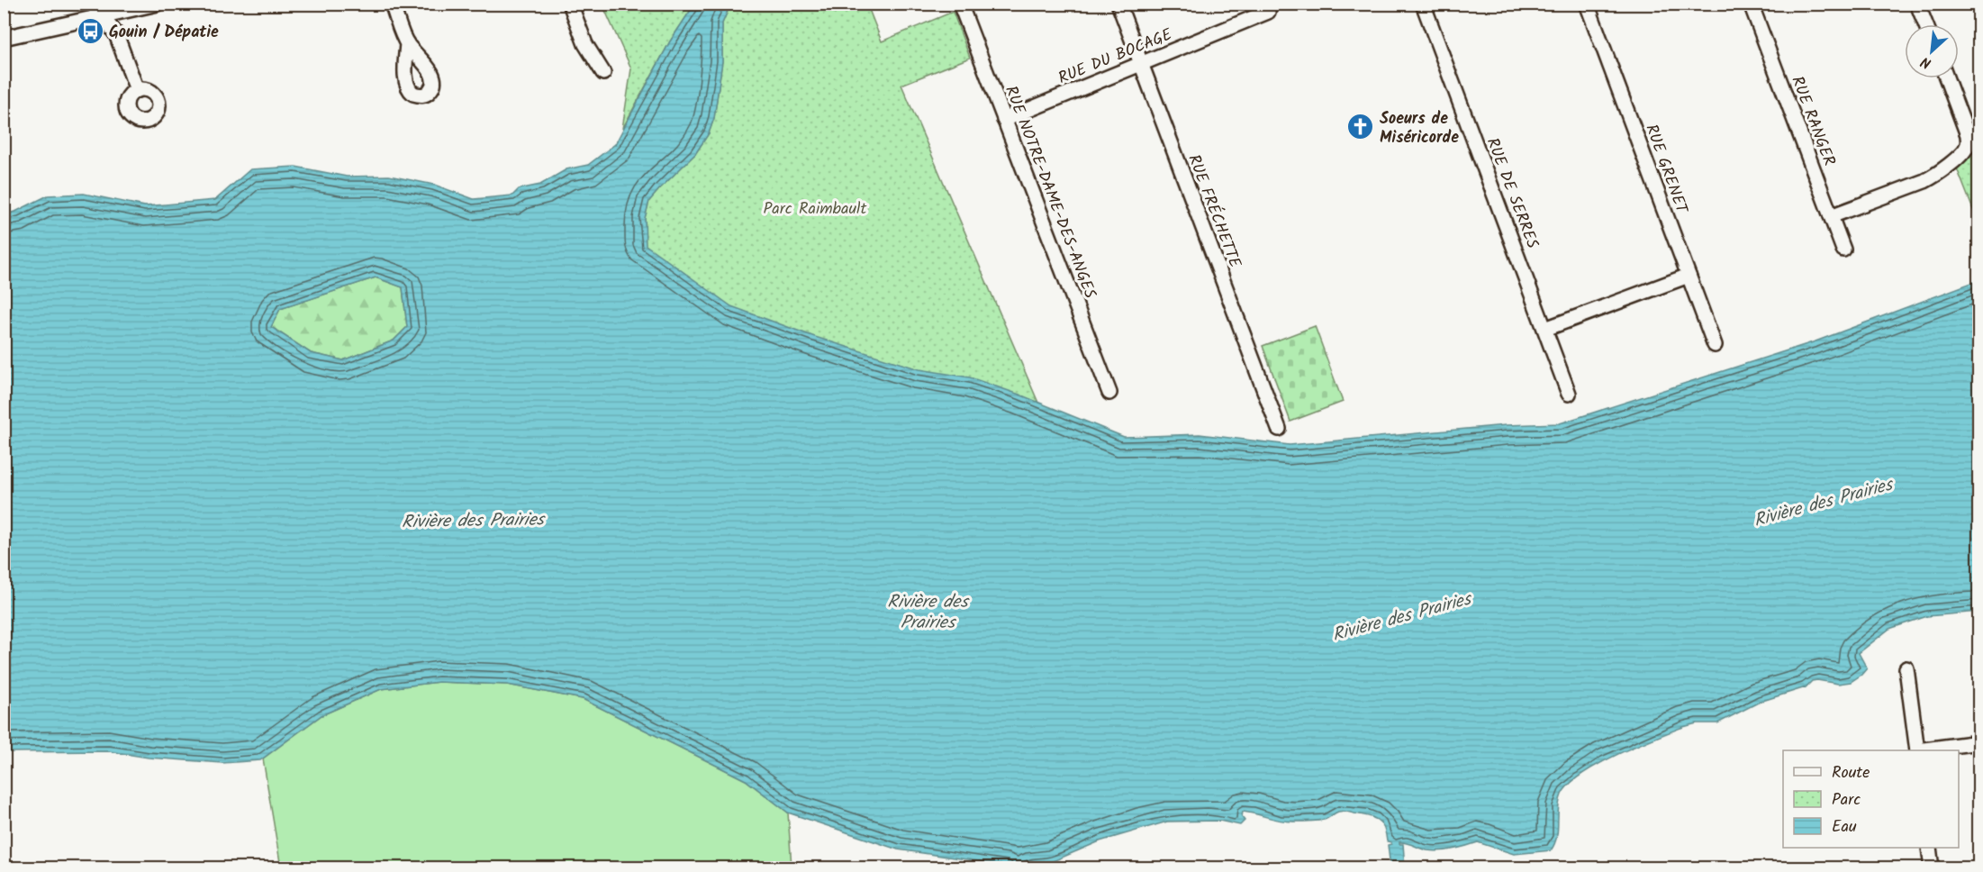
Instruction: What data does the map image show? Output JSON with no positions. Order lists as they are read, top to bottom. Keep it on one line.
{"streets":{"street":["RUE DU BOCAGE","RUE RANGER","RUE GRENET","RUE NOTRE-DAME-DES-ANGES","RUE DE SERRES","RUE FRÉCHETTE"]},"crossings":[["RUE DU BOCAGE","RUE NOTRE-DAME-DES-ANGES"],["RUE DU BOCAGE","RUE FRÉCHETTE"]],"water":["Rivière des Prairies"],"parks":["Parc Raimbault"],"places":{"bus stop":["Gouin / Dépatie"],"church":["Soeurs de Miséricorde"]},"legend":["Route","Parc","Eau"],"north":"bottom left"}
